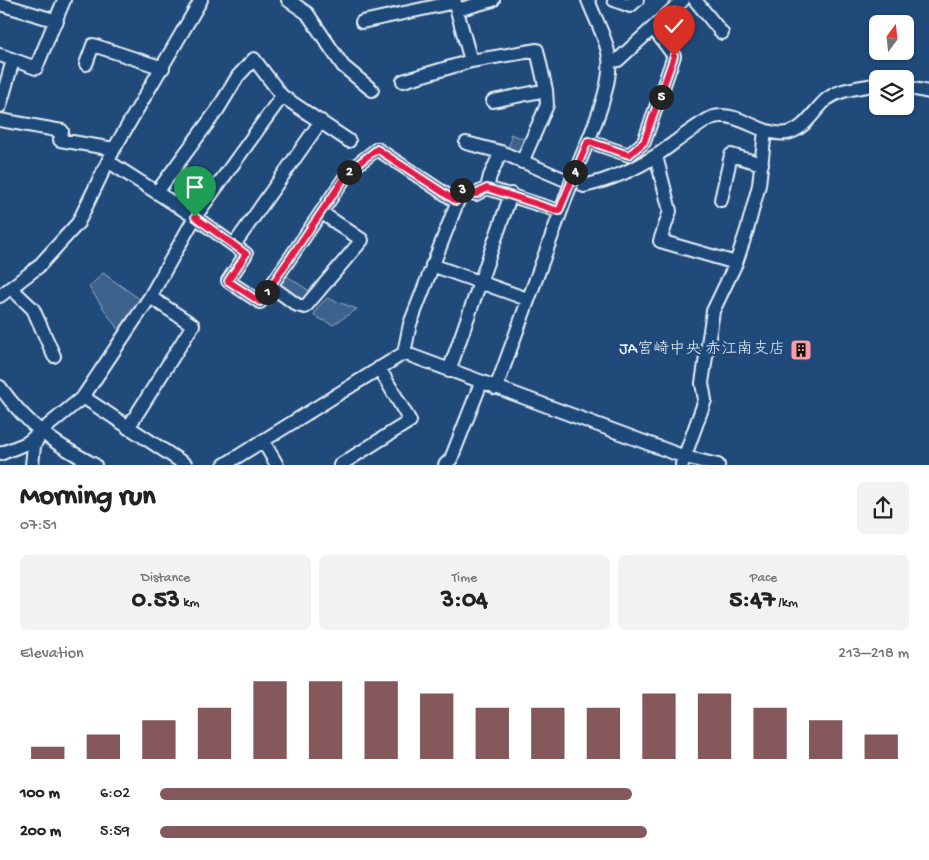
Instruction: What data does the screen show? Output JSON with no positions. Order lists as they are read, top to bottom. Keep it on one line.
{"places":{"building":["JA宮崎中央 赤江南支店"]},"north":"top","page":{"pins":["5","2","4","3","1"],"heading":["Morning run","07:51"],"stats":[["Distance","0.53 km"],["Time","3:04"],["Pace","5:47 /km"]],"chart":["Elevation","213–218 m"],"list":[{"name":"100 m","note":"6:02"},{"name":"200 m","note":"5:59"}]}}
